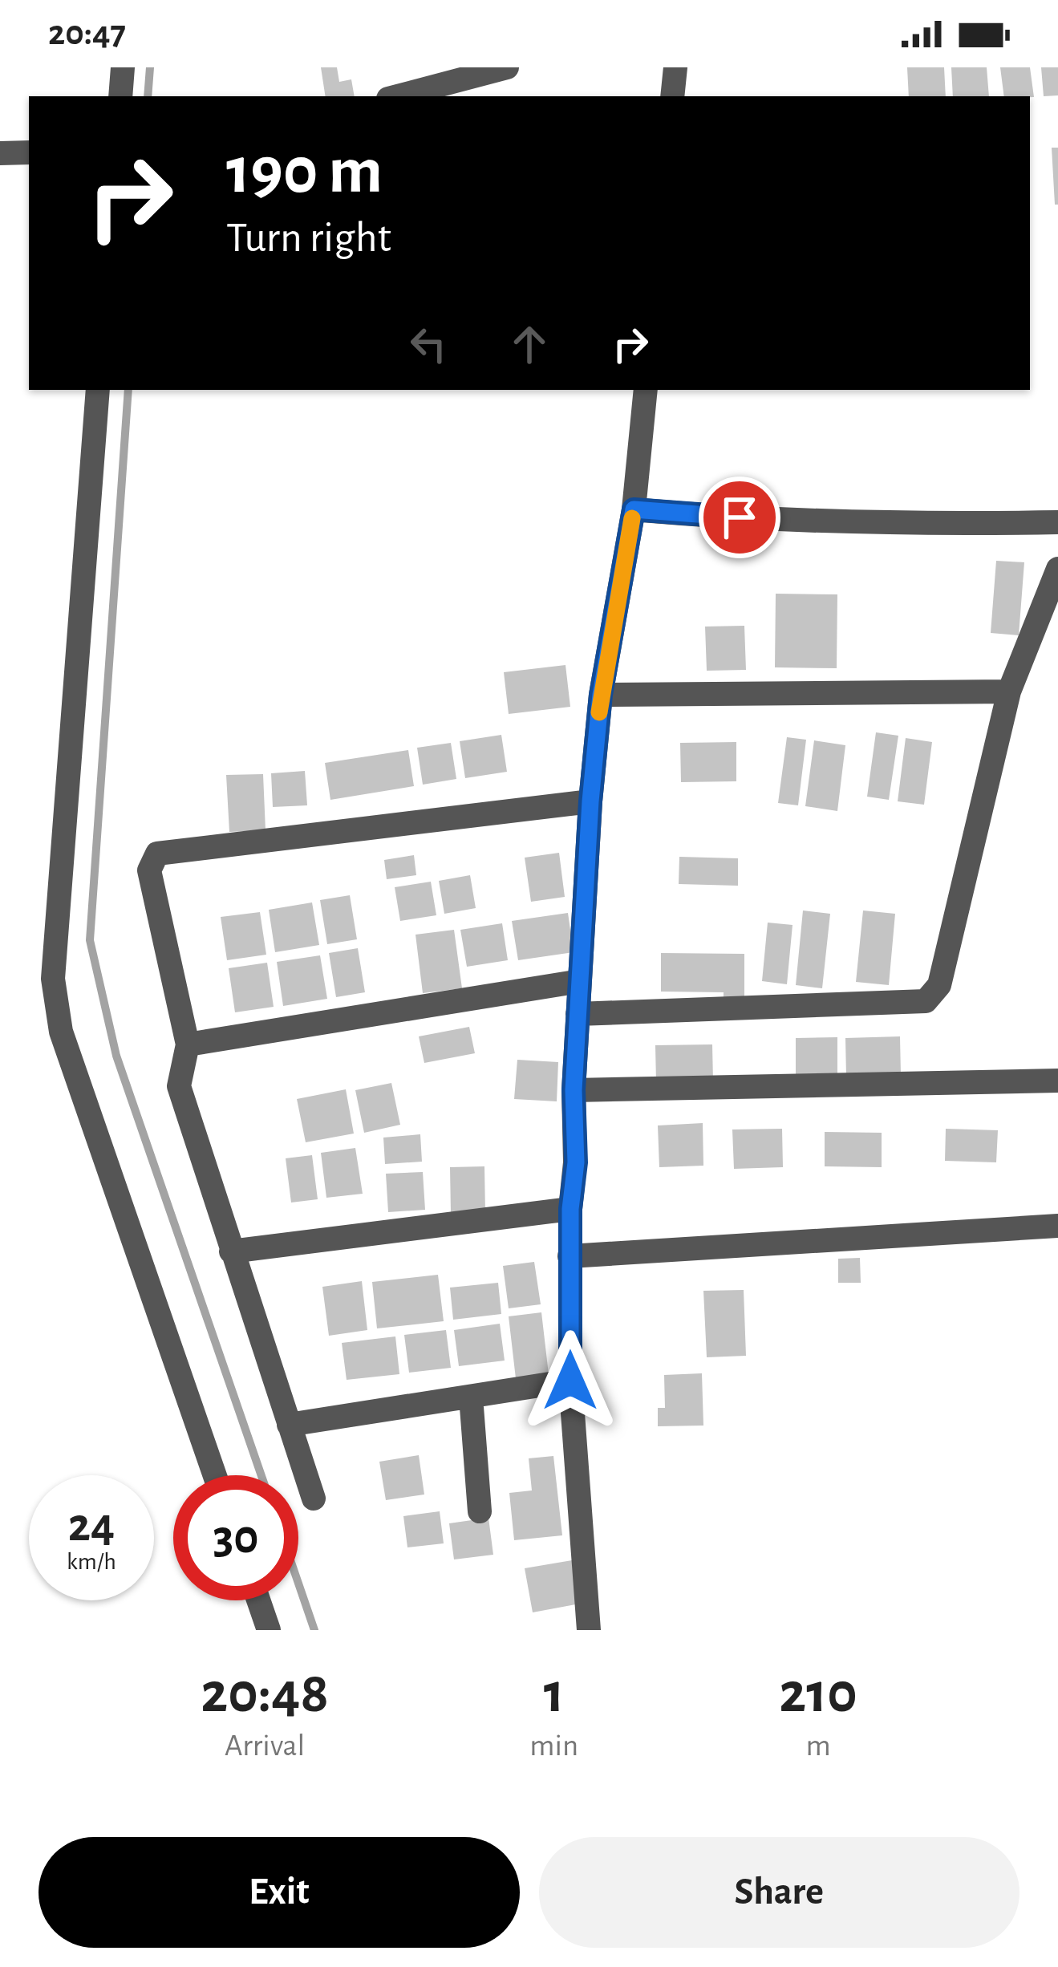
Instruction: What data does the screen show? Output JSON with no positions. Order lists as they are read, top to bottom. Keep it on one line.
{"page":{"status":"20:47","turn":["190 m","Turn right"],"speed":"24 km/h","limit":"30","eta":["20:48","Arrival","1","min","210","m"],"buttons":["Exit","Share"]}}
